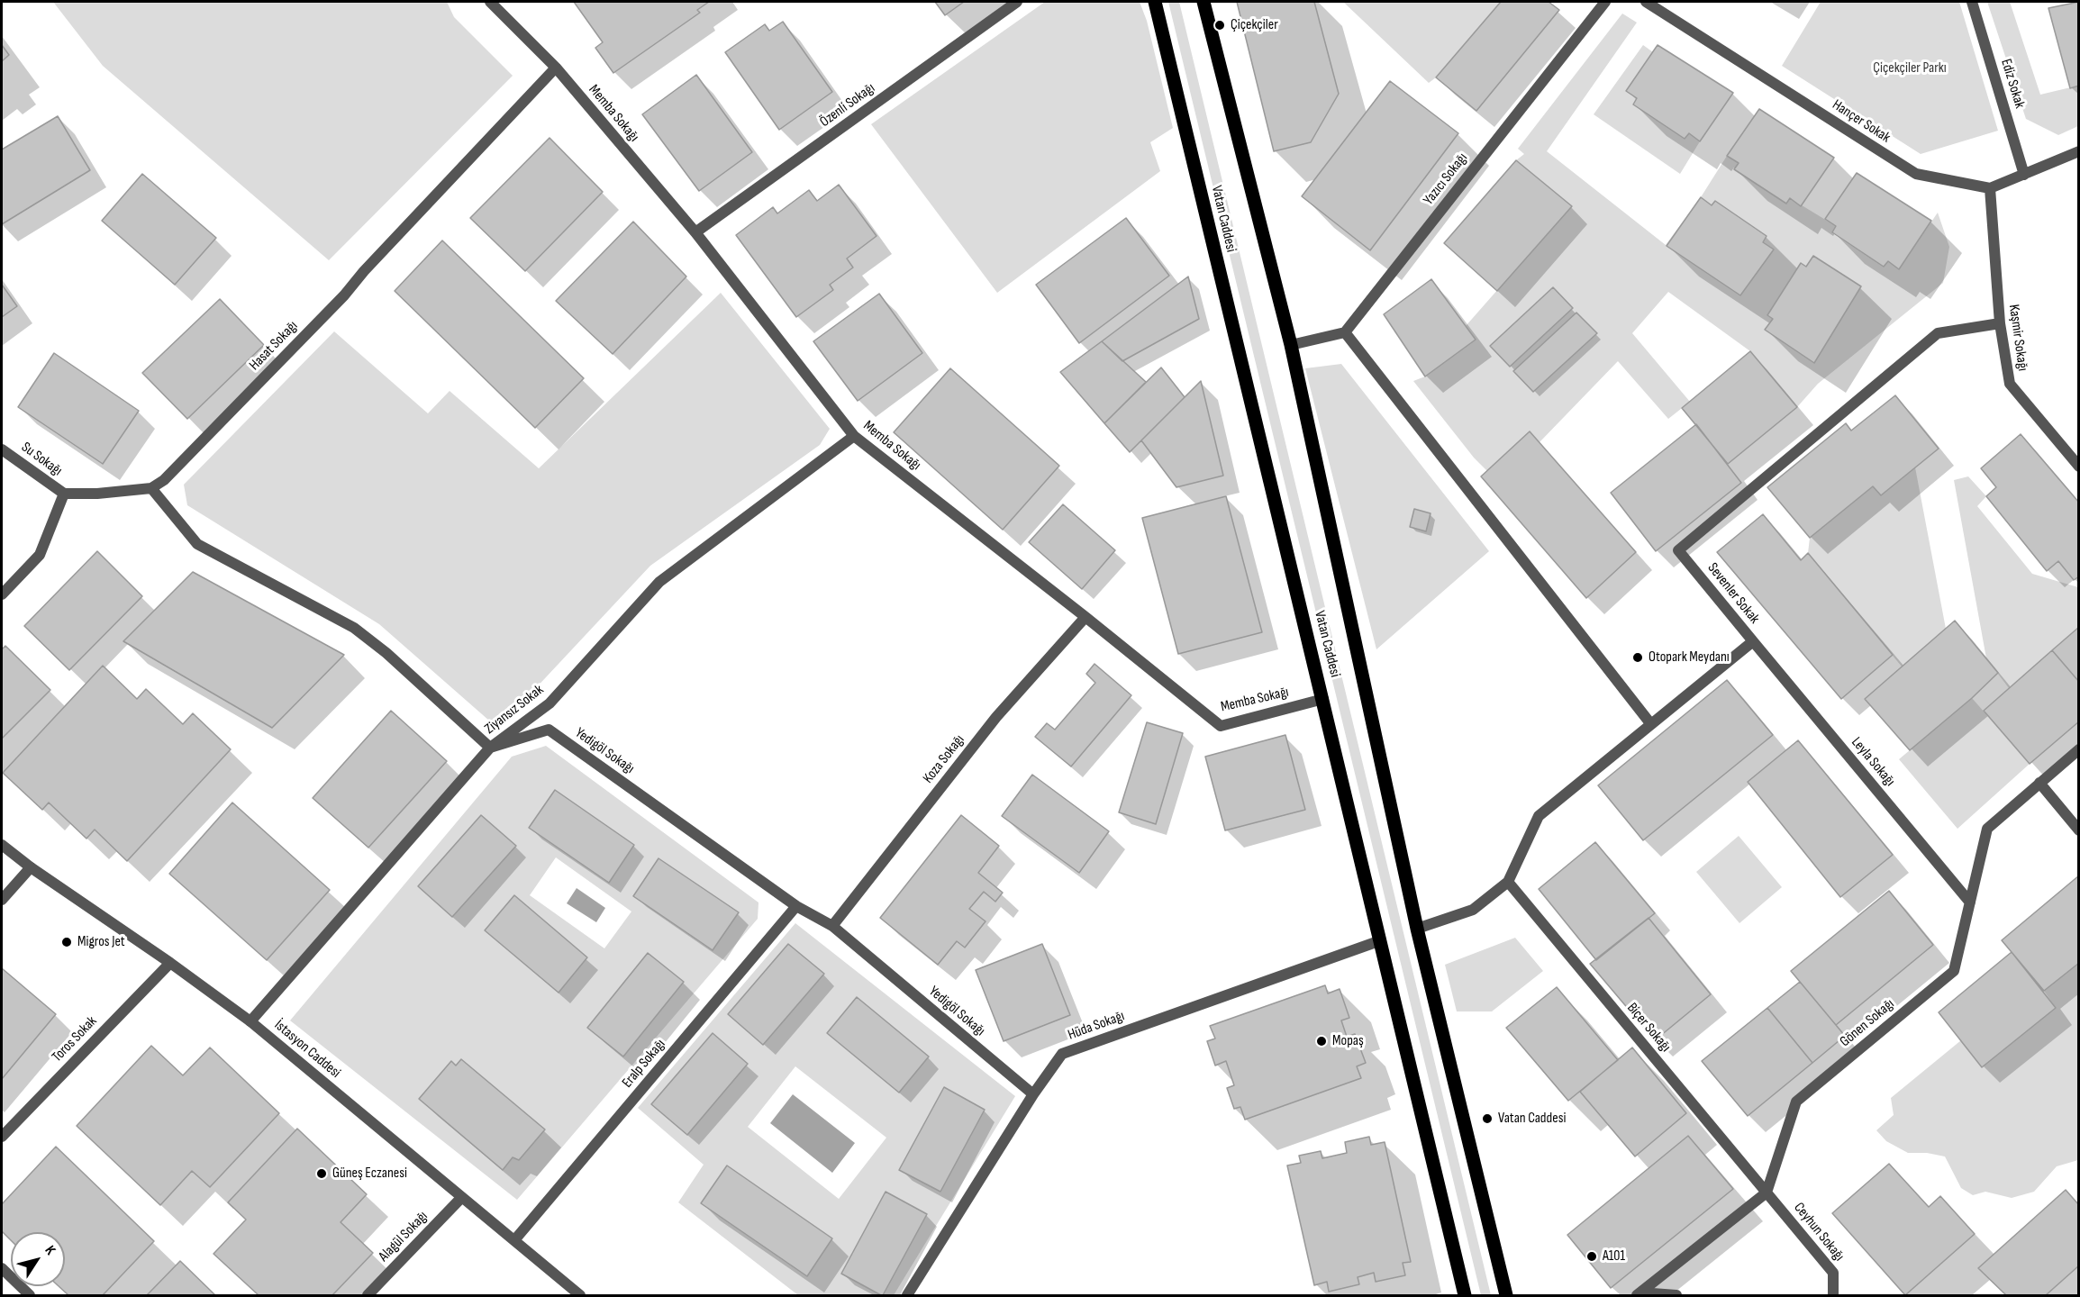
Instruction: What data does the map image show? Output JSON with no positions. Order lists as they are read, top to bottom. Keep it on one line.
{"streets":{"main road":["Vatan Caddesi"],"street":["Ediz Sokak","Özenli Sokağı","Memba Sokağı","Hançer Sokak","Yazıcı Sokağı","Kaşmir Sokağı","Hasat Sokağı","Su Sokağı","Sevenler Sokak","Ziyansız Sokak","Yedigöl Sokağı","Koza Sokağı","Leyla Sokağı","Gönen Sokağı","Hüda Sokağı","Biçer Sokağı","Toros Sokak","İstasyon Caddesi","Eralp Sokağı","Ceyhun Sokağı","Alagül Sokağı"]},"crossings":[["Özenli Sokağı","Memba Sokağı"],["Memba Sokağı","Vatan Caddesi"],["Memba Sokağı","Hasat Sokağı"],["Memba Sokağı","Ziyansız Sokak"],["Memba Sokağı","Koza Sokağı"],["Hançer Sokak","Kaşmir Sokağı"],["Vatan Caddesi","Sevenler Sokak"],["Vatan Caddesi","Hüda Sokağı"],["Kaşmir Sokağı","Sevenler Sokak"],["Sevenler Sokak","Leyla Sokağı"],["Sevenler Sokak","Biçer Sokağı"],["Ziyansız Sokak","Yedigöl Sokağı"],["Ziyansız Sokak","İstasyon Caddesi"],["Yedigöl Sokağı","Koza Sokağı"],["Yedigöl Sokağı","Hüda Sokağı"],["Yedigöl Sokağı","Eralp Sokağı"],["Leyla Sokağı","Gönen Sokağı"],["Gönen Sokağı","Biçer Sokağı"],["Gönen Sokağı","Ceyhun Sokağı"],["Biçer Sokağı","Ceyhun Sokağı"],["Toros Sokak","İstasyon Caddesi"],["İstasyon Caddesi","Eralp Sokağı"],["İstasyon Caddesi","Alagül Sokağı"]],"parks":["Çiçekçiler Parkı"],"places":["Çiçekçiler","Otopark Meydanı","Migros Jet","Mopaş","Vatan Caddesi","Güneş Eczanesi","A101"],"north":"top right"}
